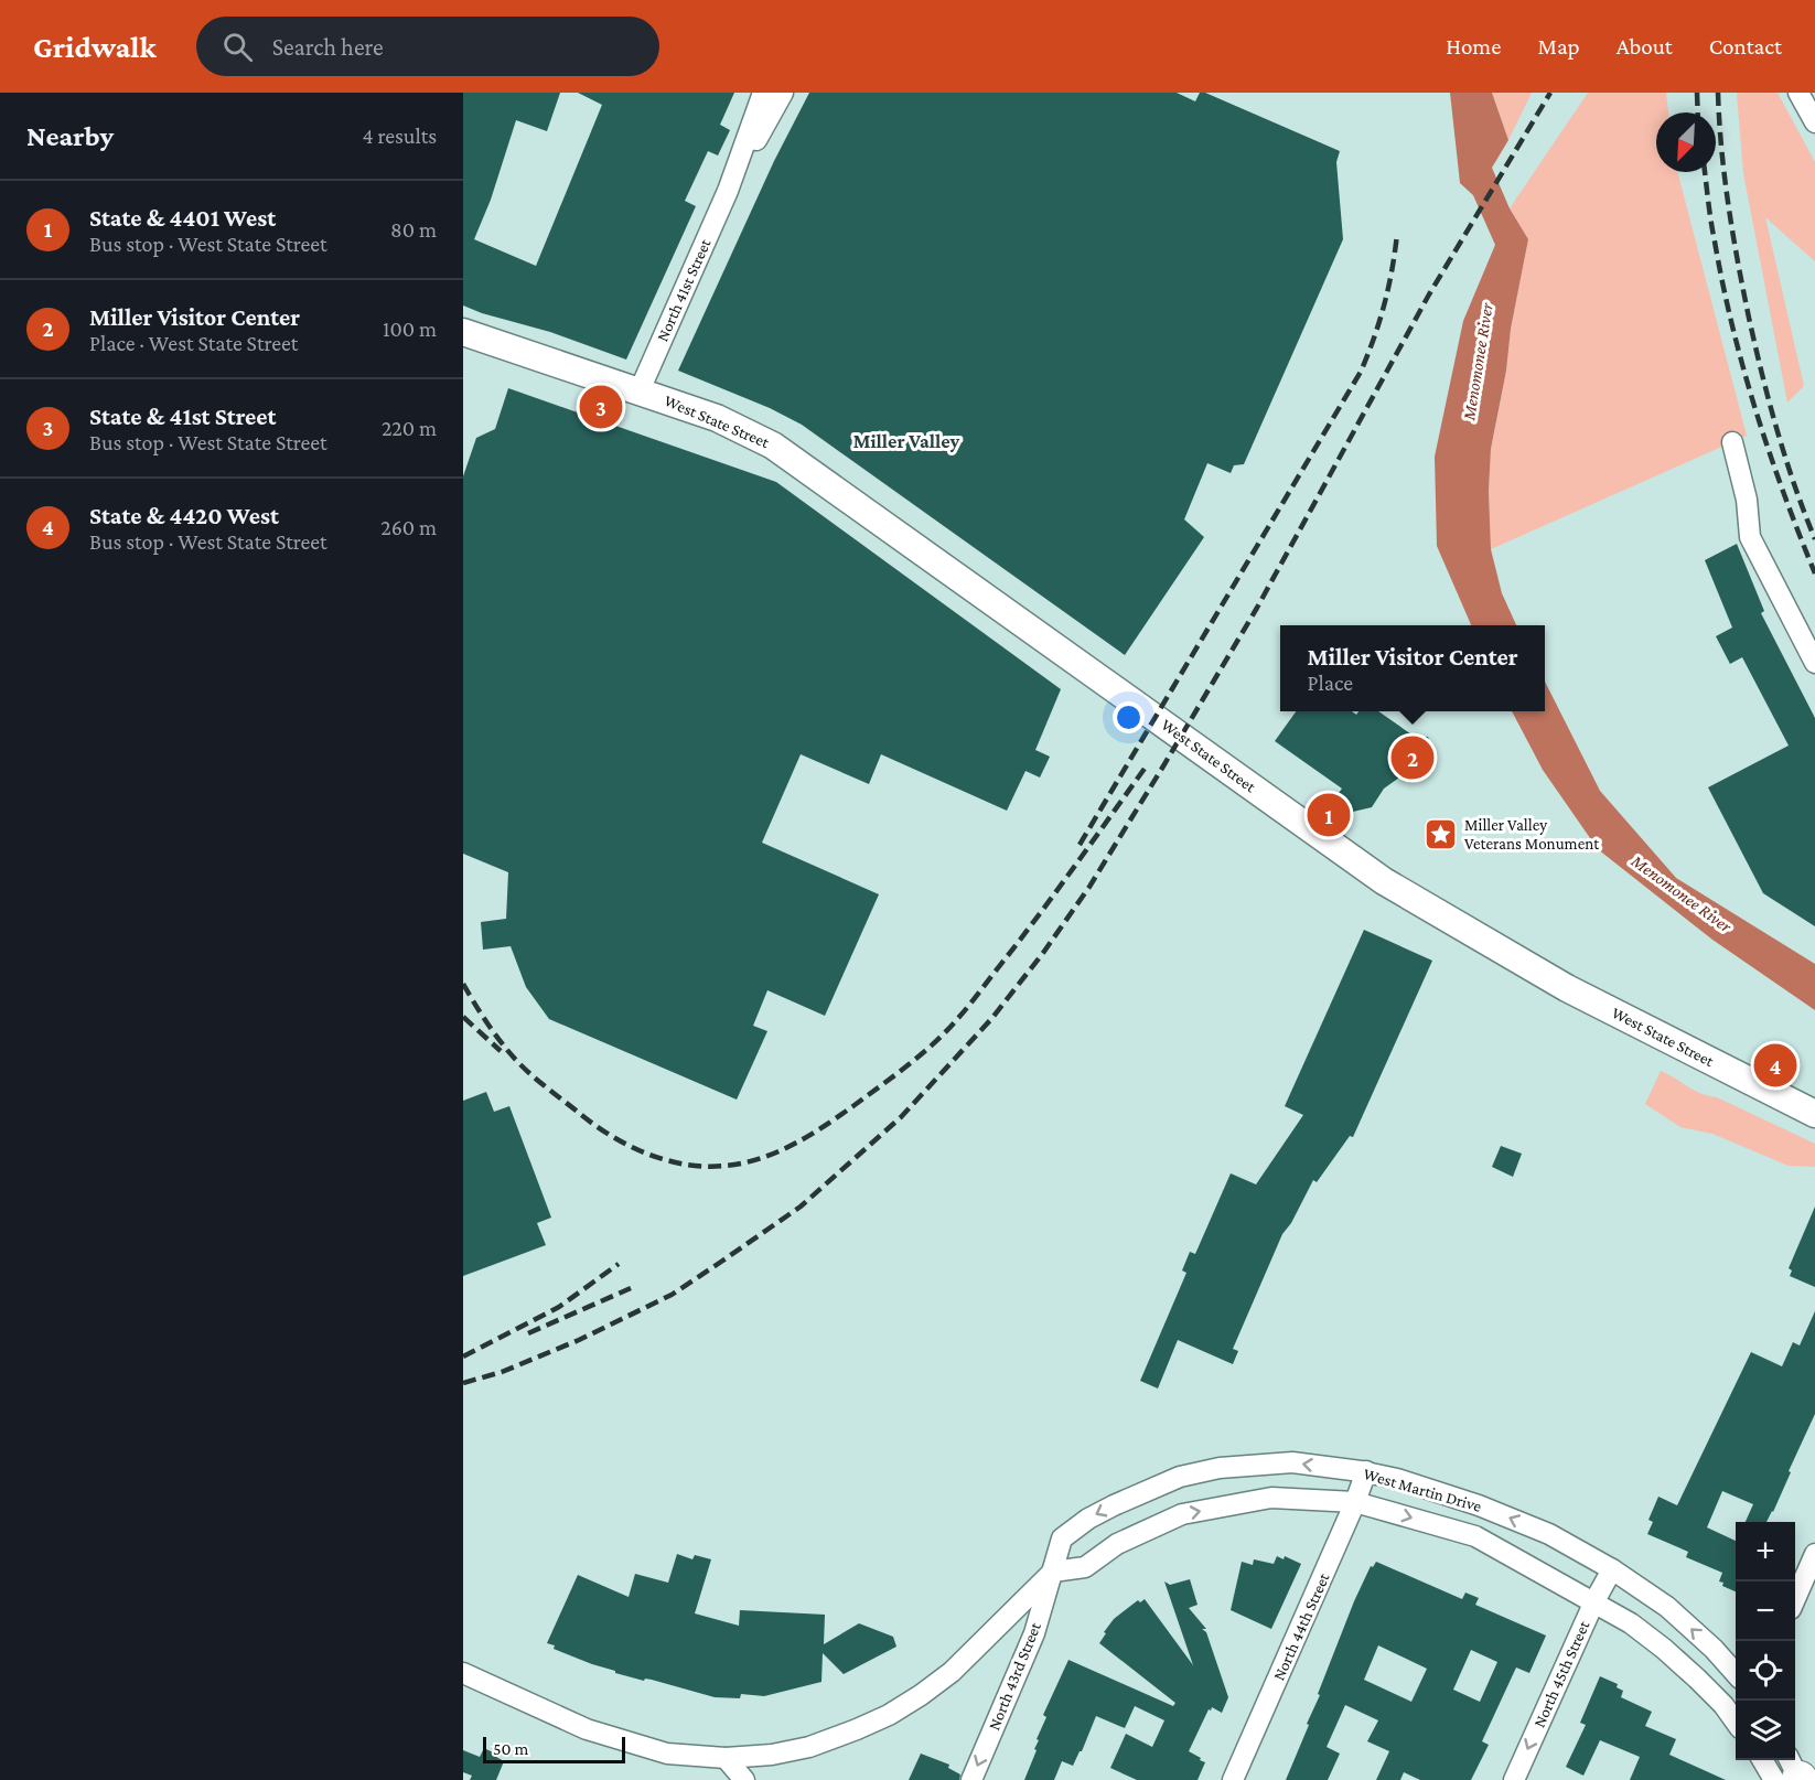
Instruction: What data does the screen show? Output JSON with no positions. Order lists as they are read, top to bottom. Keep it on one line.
{"streets":{"main road":["West State Street"],"street":["North 41st Street","West Martin Drive","North 44th Street","North 45th Street","North 43rd Street"]},"crossings":[["North 41st Street","West State Street"],["West Martin Drive","North 44th Street"],["West Martin Drive","North 45th Street"],["West Martin Drive","North 43rd Street"]],"one_way":["North 45th Street","North 43rd Street"],"districts":["Miller Valley"],"water":["Menomonee River"],"places":{"place":["Miller Valley Veterans Monument"]},"scale_bar":"50 m","north":"bottom left","page":{"header":"Gridwalk","search":"Search here","nav":["Home","Map","About","Contact"],"heading":["Nearby","4 results"],"list":[{"mark":"1","name":"State & 4401 West","note":"Bus stop · West State Street","value":"80 m"},{"mark":"2","name":"Miller Visitor Center","note":"Place · West State Street","value":"100 m"},{"mark":"3","name":"State & 41st Street","note":"Bus stop · West State Street","value":"220 m"},{"mark":"4","name":"State & 4420 West","note":"Bus stop · West State Street","value":"260 m"}],"pins":["3","2","1","4"],"popup":["Miller Visitor Center","Place"],"map_buttons":["+","−"],"scale":"50 m"}}
